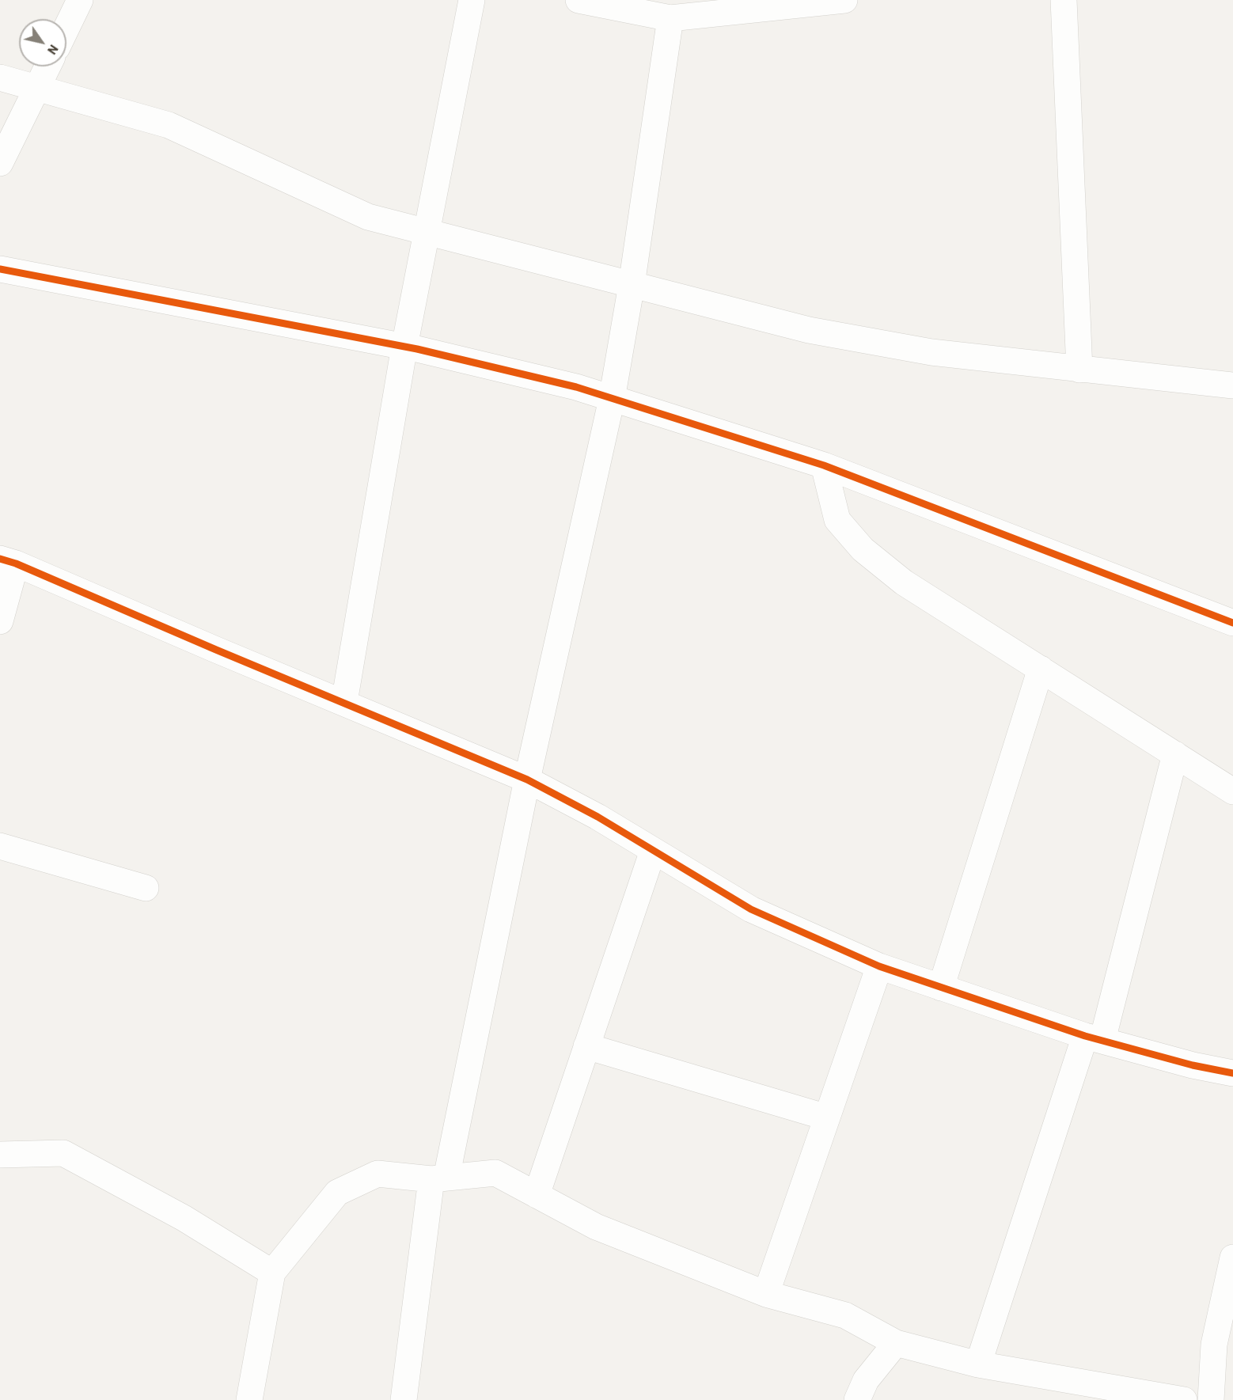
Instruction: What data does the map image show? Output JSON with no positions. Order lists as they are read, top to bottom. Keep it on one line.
{"north":"bottom right"}
